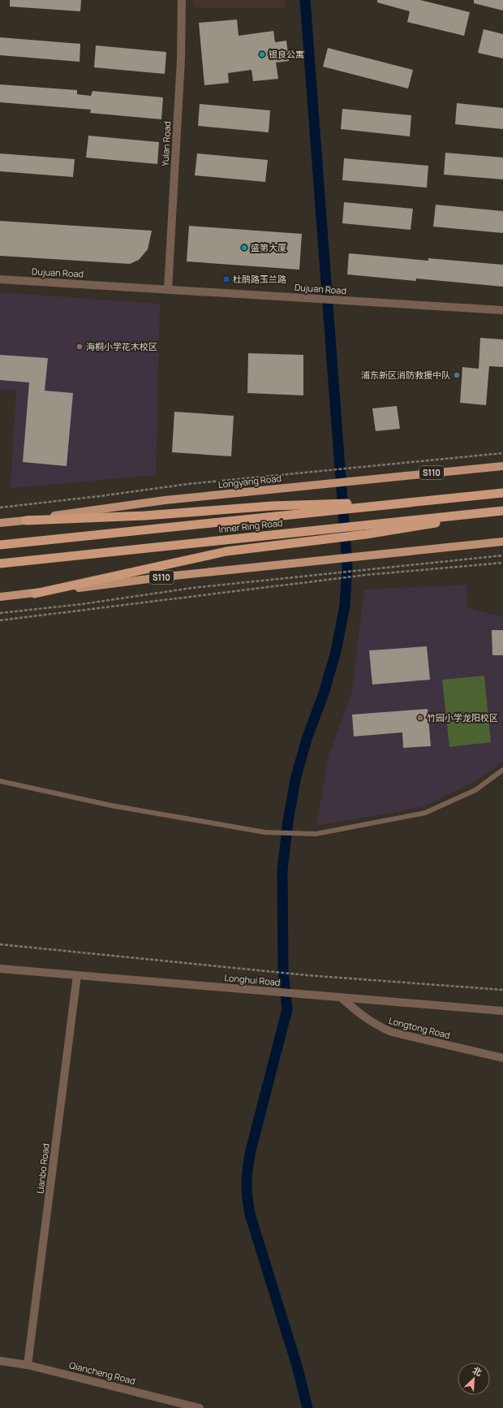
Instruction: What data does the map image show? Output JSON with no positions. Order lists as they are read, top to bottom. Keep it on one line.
{"streets":{"highway":["Inner Ring Road"],"main road":["S110","Longyang Road"],"street":["Yulan Road","Dujuan Road","Longhui Road","Longtong Road","Lianbo Road","Qiancheng Road"]},"crossings":[["Yulan Road","Dujuan Road"],["Longhui Road","Longtong Road"],["Longhui Road","Lianbo Road"],["Lianbo Road","Qiancheng Road"]],"places":{"other":["银良公寓","盛第大厦","海桐小学花木校区","浦东新区消防救援中队","竹园小学龙阳校区"],"transit":["杜鹃路玉兰路"]},"north":"top right"}
